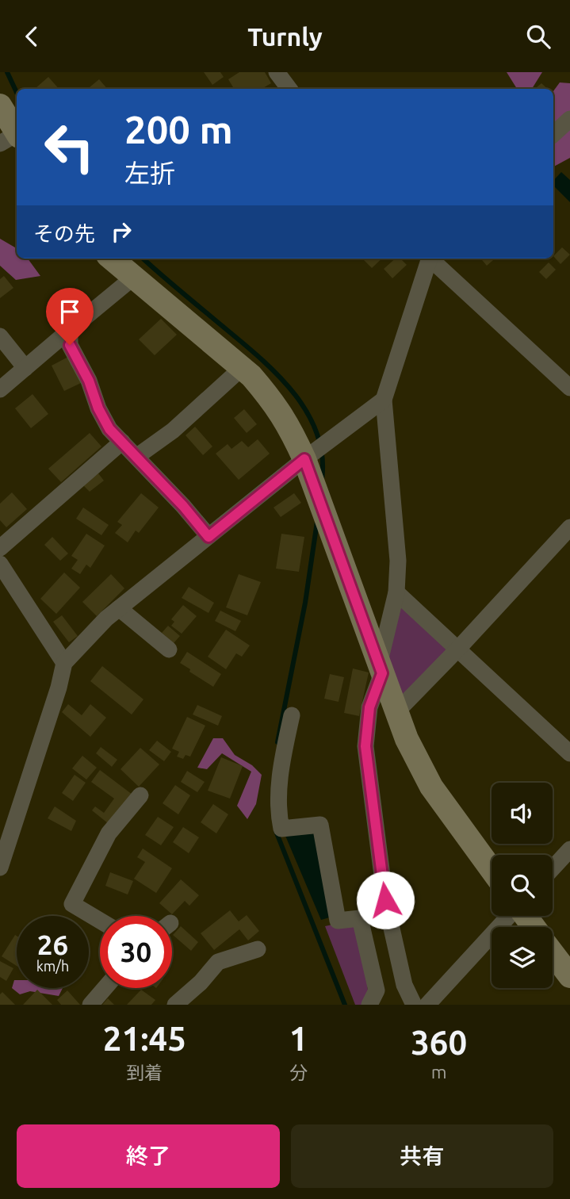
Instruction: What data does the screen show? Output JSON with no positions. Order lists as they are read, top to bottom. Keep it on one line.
{"page":{"header":"Turnly","turn":["200 m","左折"],"then":"その先","speed":"26 km/h","limit":"30","eta":["21:45","到着","1","分","360","m"],"buttons":["終了","共有"]}}
